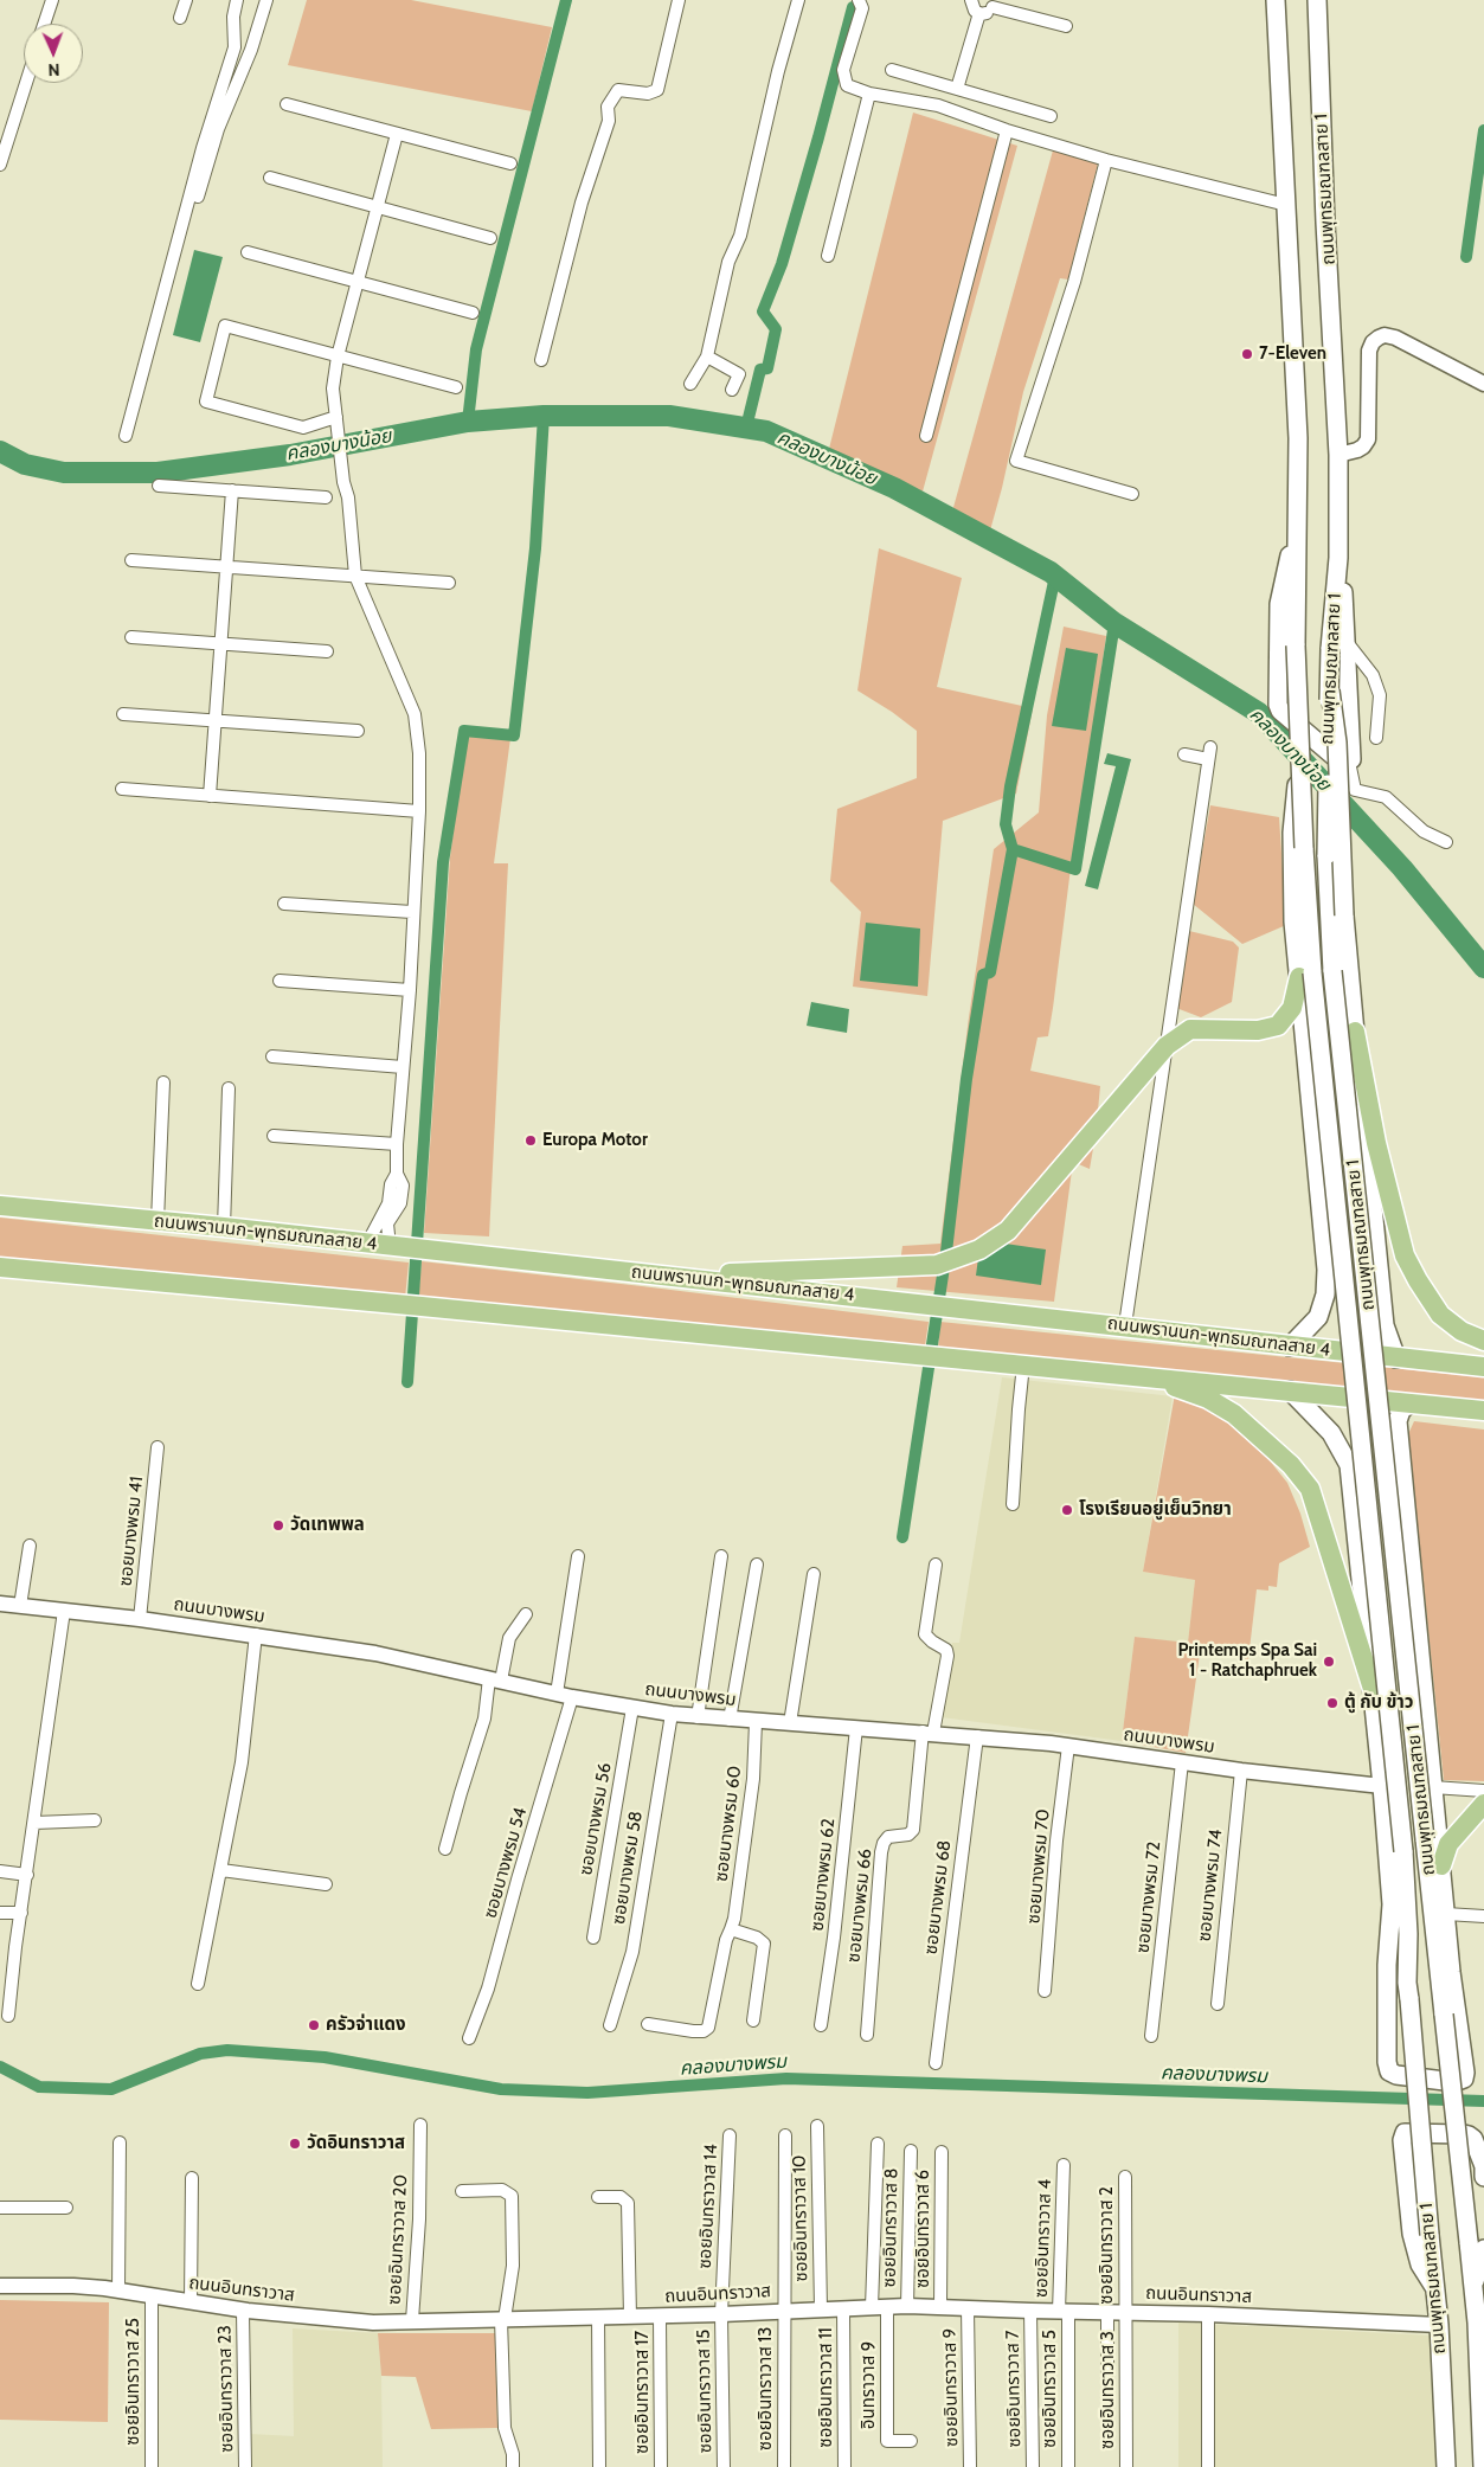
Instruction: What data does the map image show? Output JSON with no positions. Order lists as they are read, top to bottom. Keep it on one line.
{"streets":{"main road":["ถนนพุทธมณฑลสาย 1","ถนนพรานนก-พุทธมณฑลสาย 4"],"street":["ซอยบางพรม 41","ถนนบางพรม","ซอยบางพรม 56","ซอยบางพรม 60","ซอยบางพรม 54","ซอยบางพรม 70","ซอยบางพรม 58","ซอยบางพรม 62","ซอยบางพรม 74","ซอยบางพรม 68","ซอยบางพรม 72","ซอยบางพรม 66","ซอยอินทราวาส 14","ซอยอินทราวาส 10","ซอยอินทราวาส 8","ซอยอินทราวาส 6","ซอยอินทราวาส 4","ซอยอินทราวาส 20","ซอยอินทราวาส 2","ถนนอินทราวาส","ซอยอินทราวาส 25","อินทราวาส 9","ซอยอินทราวาส 11","ซอยอินทราวาส 9","ซอยอินทราวาส 23","ซอยอินทราวาส 13","ซอยอินทราวาส 7","ซอยอินทราวาส 5","ซอยอินทราวาส 3","ซอยอินทราวาส 15","ซอยอินทราวาส 17"]},"crossings":[["ถนนพุทธมณฑลสาย 1","ถนนอินทราวาส"],["ซอยบางพรม 41","ถนนบางพรม"],["ถนนบางพรม","ซอยบางพรม 56"],["ถนนบางพรม","ซอยบางพรม 60"],["ถนนบางพรม","ซอยบางพรม 54"],["ถนนบางพรม","ซอยบางพรม 70"],["ถนนบางพรม","ซอยบางพรม 58"],["ถนนบางพรม","ซอยบางพรม 62"],["ถนนบางพรม","ซอยบางพรม 74"],["ถนนบางพรม","ซอยบางพรม 68"],["ถนนบางพรม","ซอยบางพรม 72"],["ถนนบางพรม","ซอยบางพรม 66"],["ซอยอินทราวาส 14","ถนนอินทราวาส"],["ซอยอินทราวาส 14","ซอยอินทราวาส 15"],["ซอยอินทราวาส 10","ถนนอินทราวาส"],["ซอยอินทราวาส 8","ถนนอินทราวาส"],["ซอยอินทราวาส 6","ถนนอินทราวาส"],["ซอยอินทราวาส 4","ถนนอินทราวาส"],["ซอยอินทราวาส 4","ซอยอินทราวาส 5"],["ซอยอินทราวาส 20","ถนนอินทราวาส"],["ซอยอินทราวาส 2","ถนนอินทราวาส"],["ซอยอินทราวาส 2","ซอยอินทราวาส 3"],["ถนนอินทราวาส","ซอยอินทราวาส 25"],["ถนนอินทราวาส","อินทราวาส 9"],["ถนนอินทราวาส","ซอยอินทราวาส 11"],["ถนนอินทราวาส","ซอยอินทราวาส 9"],["ถนนอินทราวาส","ซอยอินทราวาส 23"],["ถนนอินทราวาส","ซอยอินทราวาส 13"],["ถนนอินทราวาส","ซอยอินทราวาส 7"],["ถนนอินทราวาส","ซอยอินทราวาส 5"],["ถนนอินทราวาส","ซอยอินทราวาส 3"],["ถนนอินทราวาส","ซอยอินทราวาส 15"],["ถนนอินทราวาส","ซอยอินทราวาส 17"]],"water":["คลองบางน้อย","คลองบางพรม"],"places":["7-Eleven","Europa Motor","โรงเรียนอยู่เย็นวิทยา","วัดเทพพล","Printemps Spa Sai 1 - Ratchaphruek","ตู้ กับ ข้าว","ครัวจ่าแดง","วัดอินทราวาส"],"north":"bottom"}
